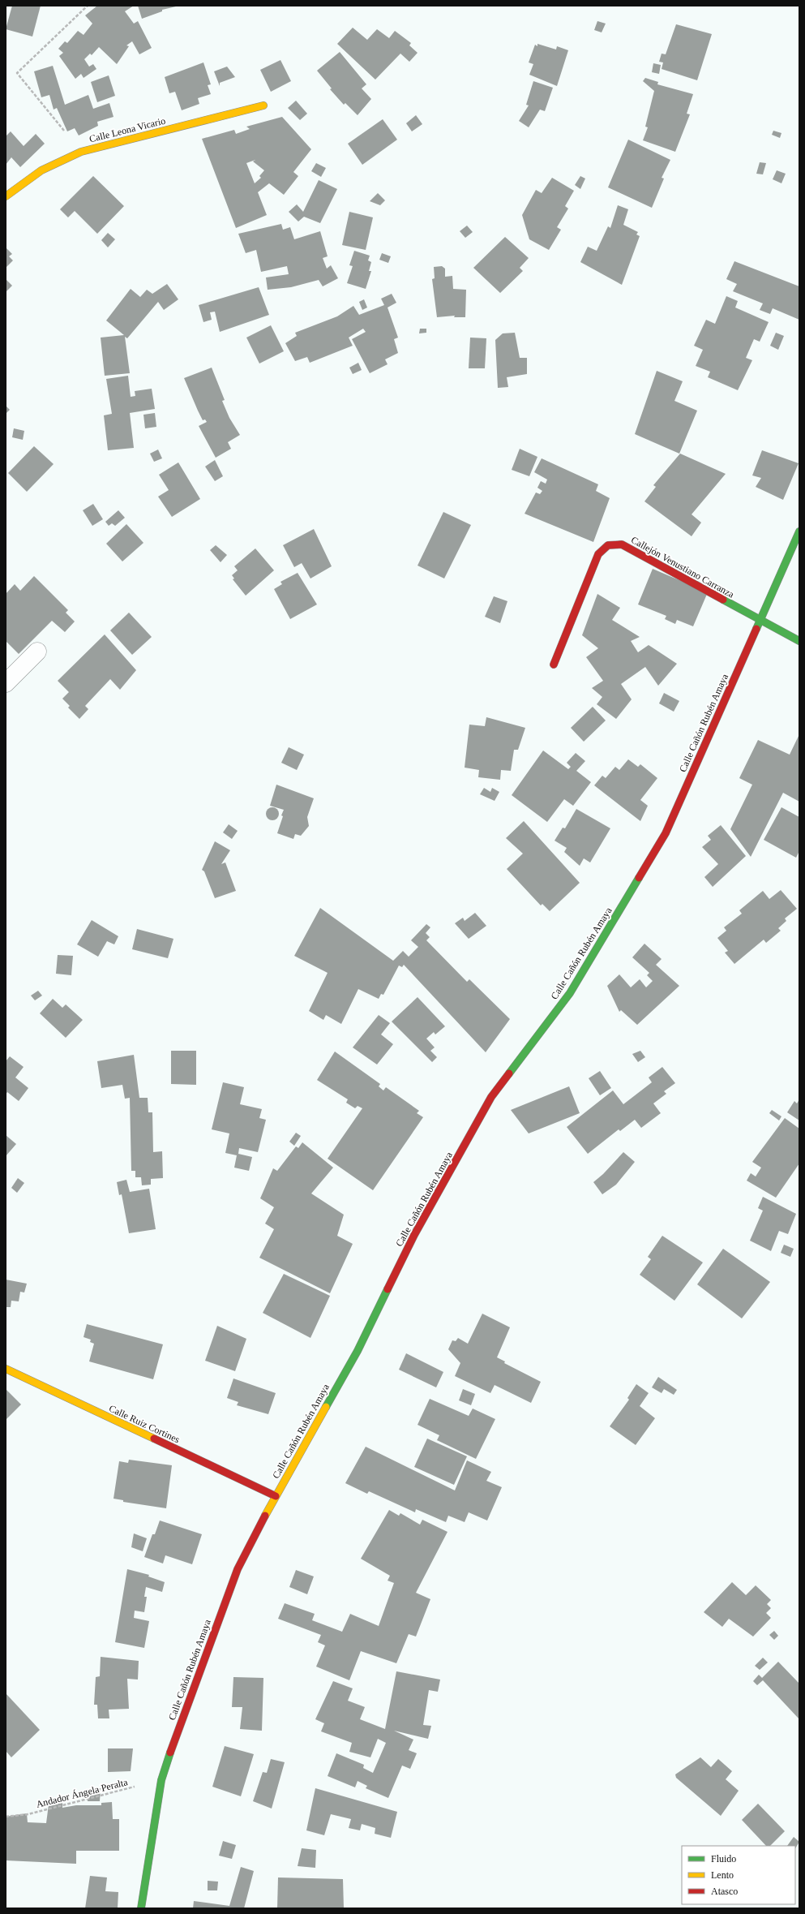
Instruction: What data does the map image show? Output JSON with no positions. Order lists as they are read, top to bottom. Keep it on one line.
{"streets":{"street":["Calle Leona Vicario","Callejón Venustiano Carranza","Calle Cañón Rubén Amaya","Calle Ruiz Cortines"],"path":["Andador Ángela Peralta"]},"crossings":[["Callejón Venustiano Carranza","Calle Cañón Rubén Amaya"],["Calle Cañón Rubén Amaya","Calle Ruiz Cortines"],["Calle Cañón Rubén Amaya","Andador Ángela Peralta"]],"legend":["Fluido","Lento","Atasco"]}
